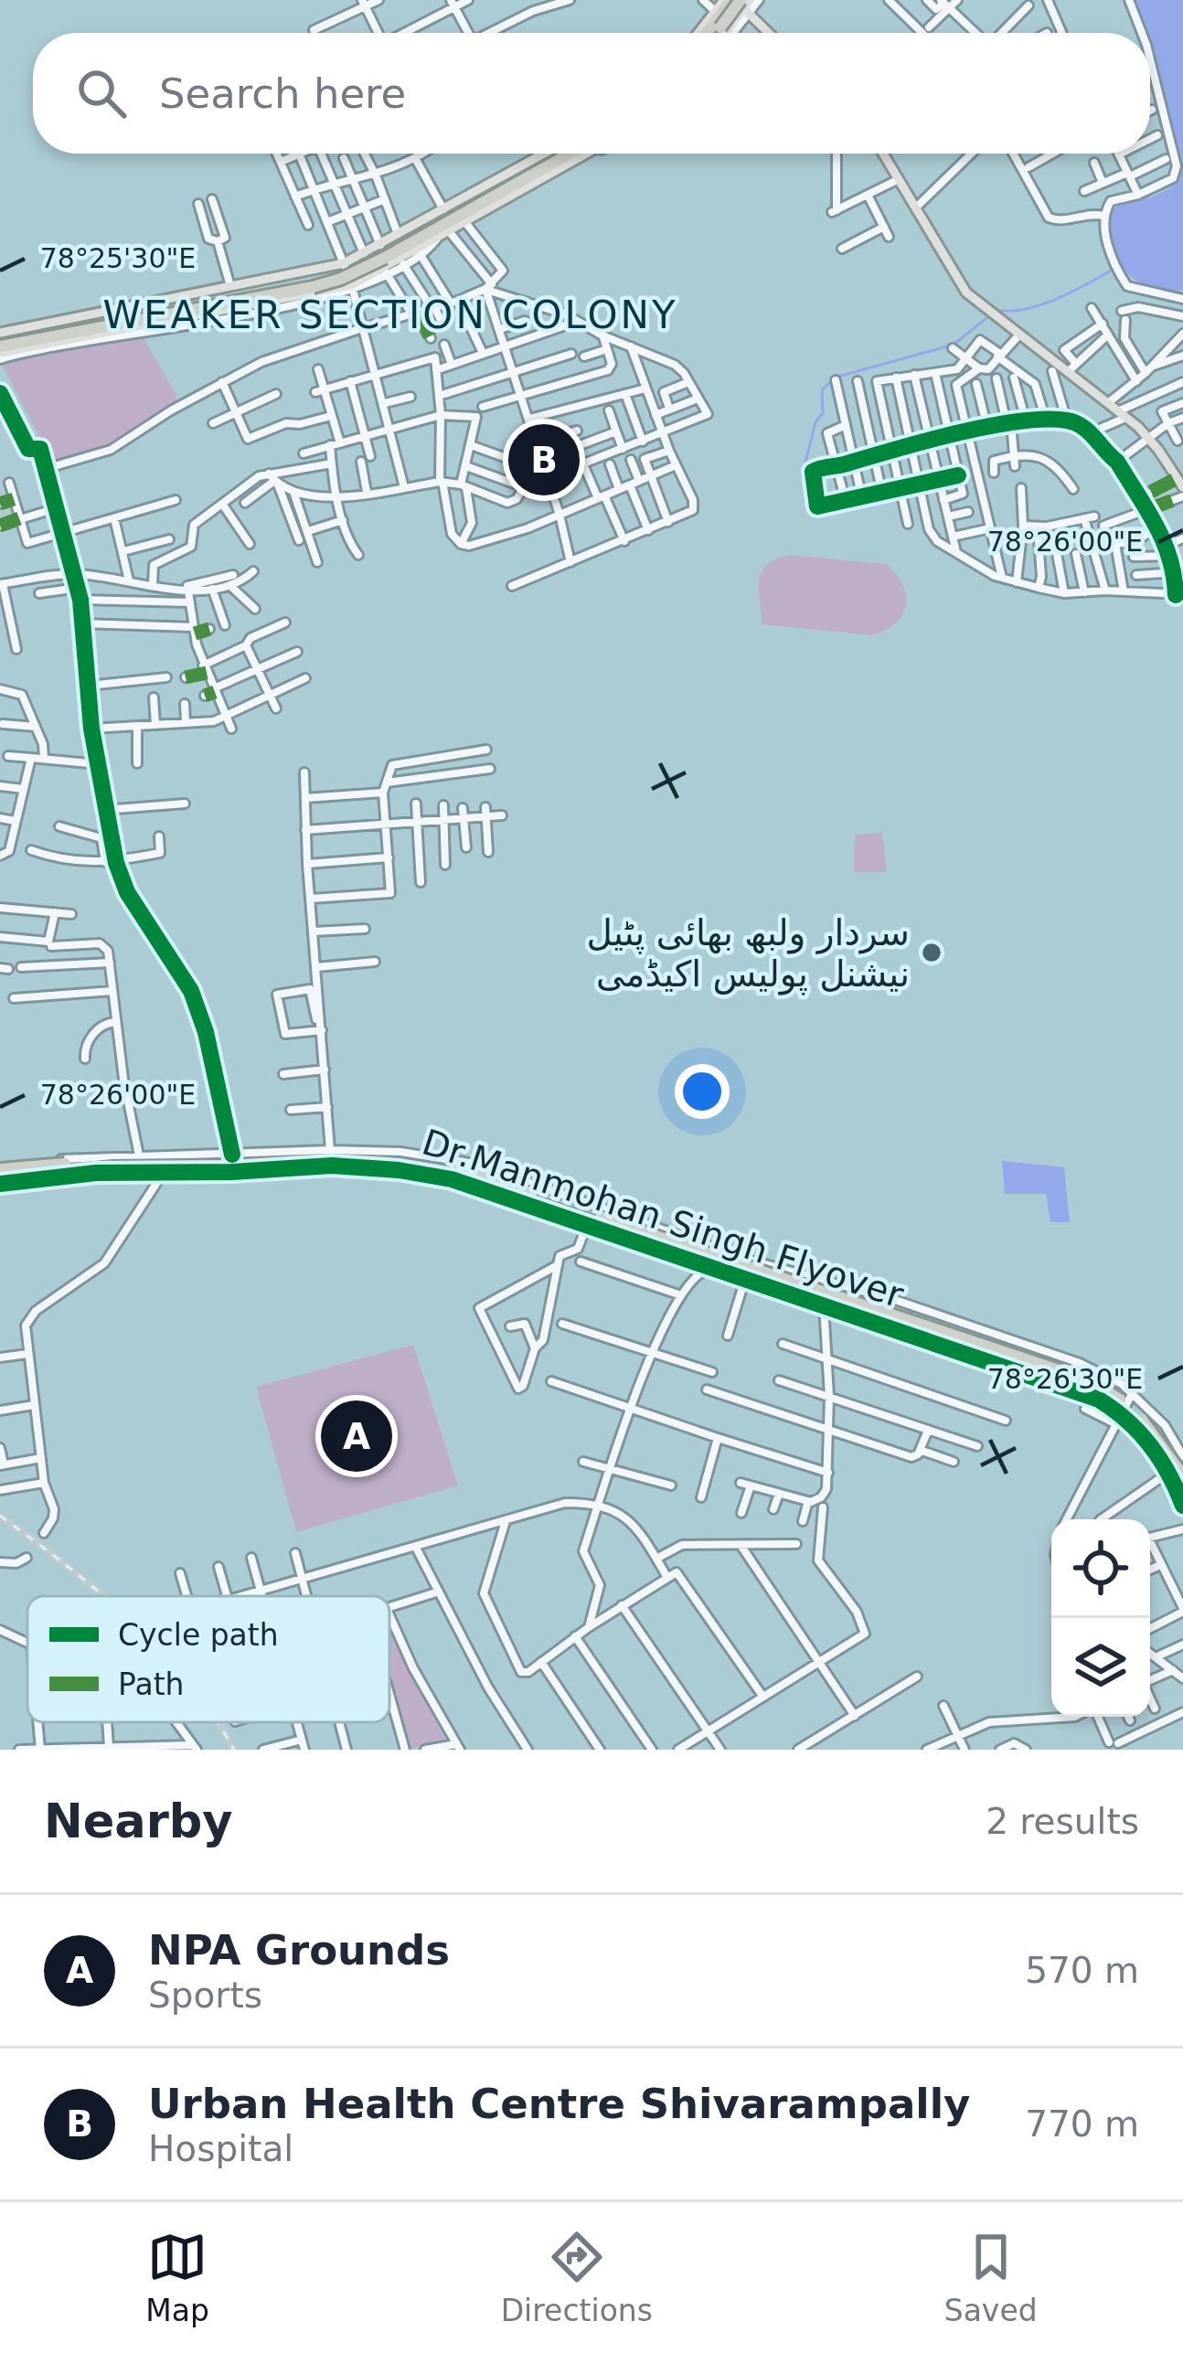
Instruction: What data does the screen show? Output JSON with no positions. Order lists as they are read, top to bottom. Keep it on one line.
{"streets":{"highway":["Dr.Manmohan Singh Flyover"]},"districts":["WEAKER SECTION COLONY"],"places":["سردار ولبھ بھائی پٹیل نیشنل پولیس اکیڈمی"],"legend":["Cycle path","Path"],"page":{"search":"Search here","pins":["B","A"],"heading":["Nearby","2 results"],"list":[{"mark":"A","name":"NPA Grounds","note":"Sports","value":"570 m"},{"mark":"B","name":"Urban Health Centre Shivarampally","note":"Hospital","value":"770 m"}],"nav":["Map","Directions","Saved"]},"coordinates":["78°25'30\"E","78°26'00\"E","78°26'30\"E"]}
